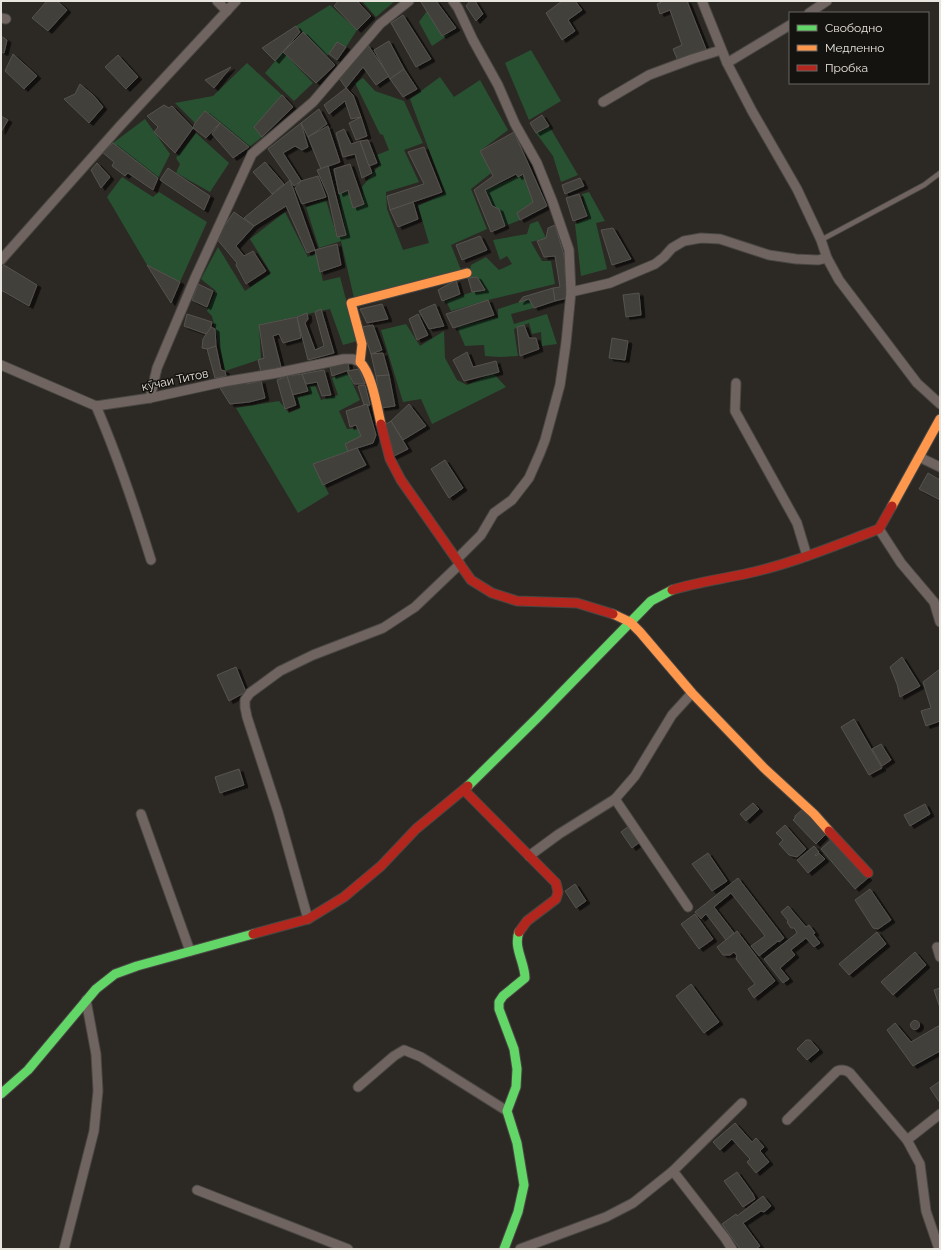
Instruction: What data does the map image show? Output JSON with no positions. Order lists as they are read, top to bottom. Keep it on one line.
{"streets":{"street":["кӯчаи Титов"]},"legend":["Свободно","Медленно","Пробка"]}
